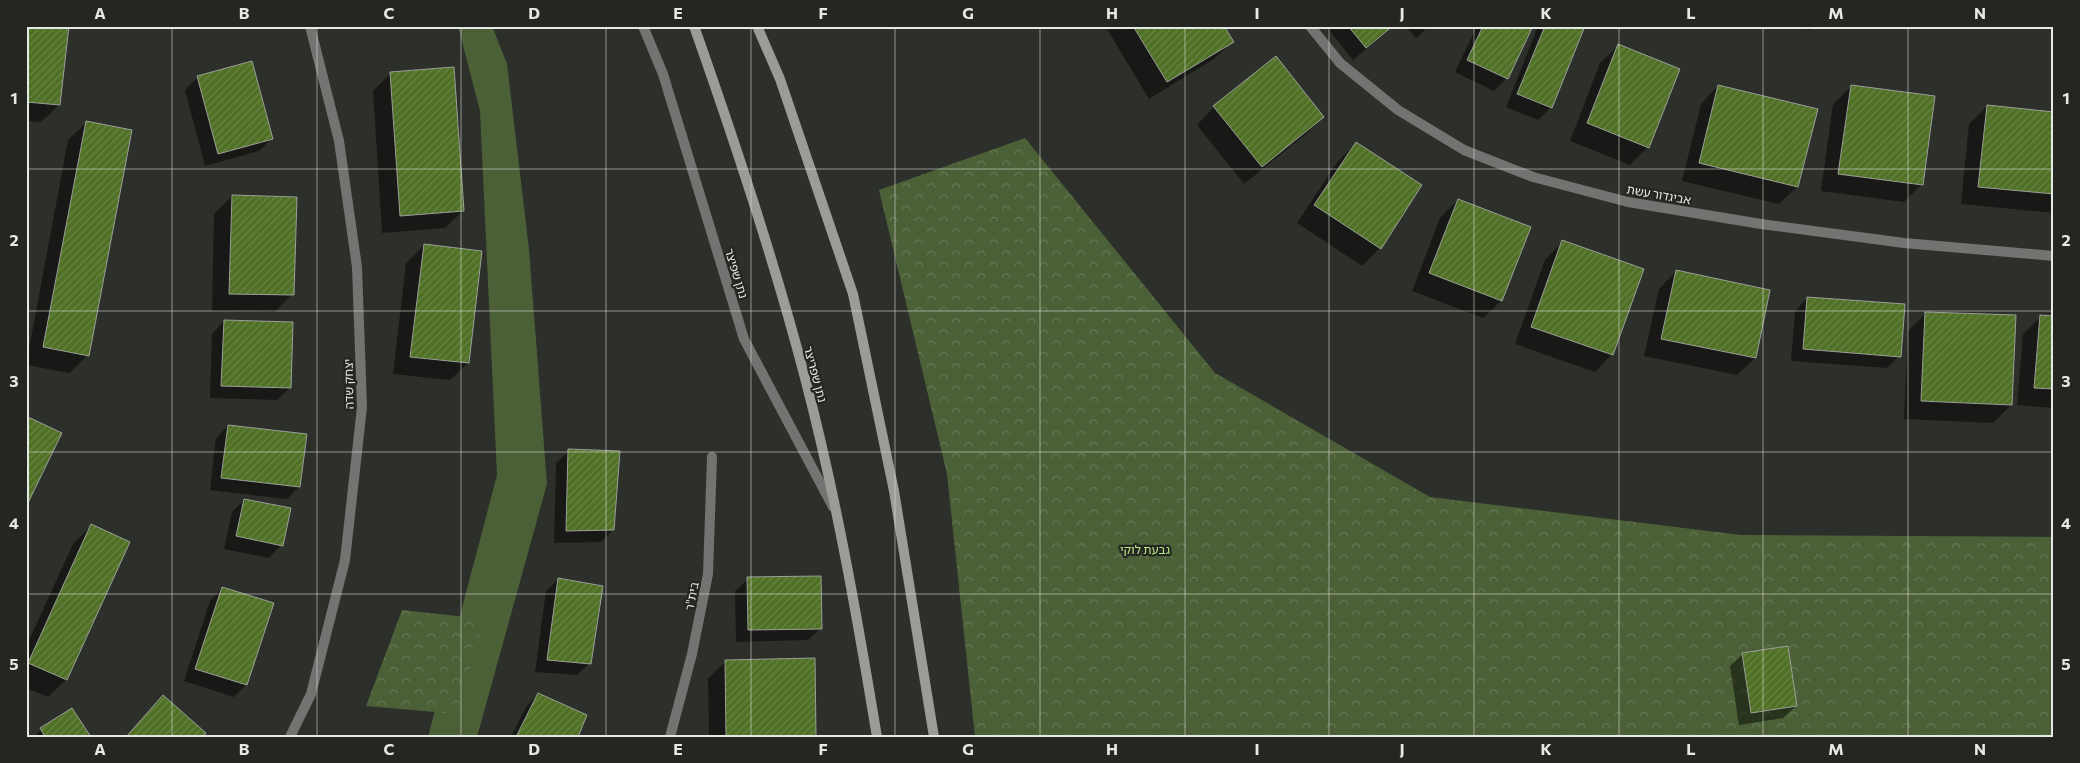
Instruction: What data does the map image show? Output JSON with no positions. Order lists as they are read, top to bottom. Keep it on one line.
{"streets":{"street":["אביגדור עשת","נתן שפיצר","נתן שפריצר","יצחק שדה","בית\"ר"]},"crossings":[["נתן שפיצר","נתן שפריצר"]],"parks":["גבעת לוקי"],"grid":{"columns":["A","B","C","D","E","F","G","H","I","J","K","L","M","N"],"rows":["1","2","3","4","5"]}}
